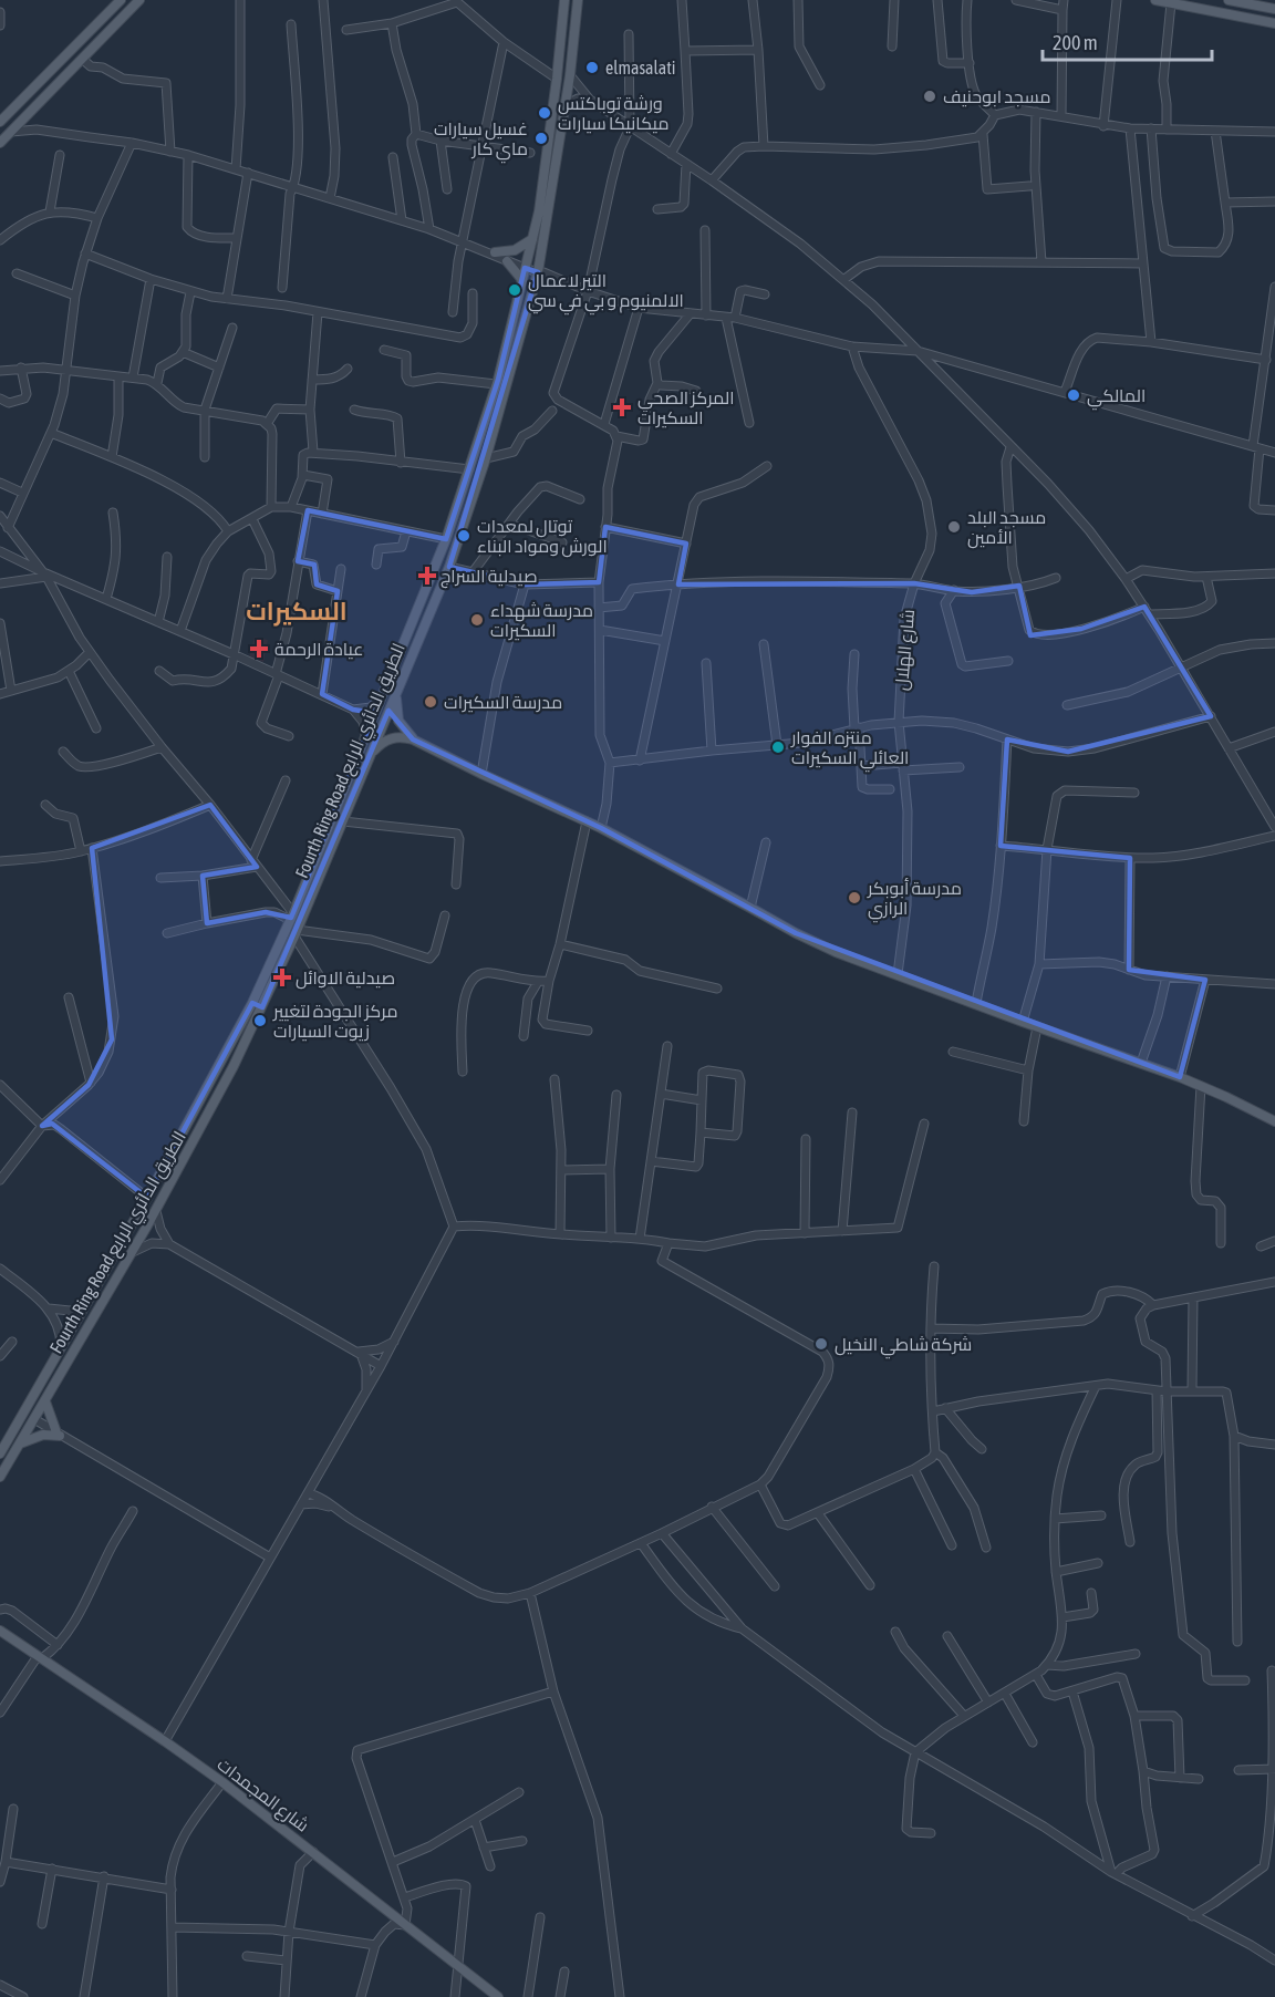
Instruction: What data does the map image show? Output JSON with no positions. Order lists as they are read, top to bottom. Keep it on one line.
{"streets":{"main road":["Fourth Ring Road الطريق الدائري الرابع","شارع المجمدات"],"street":["شارع الهلال"]},"districts":["السكيرات"],"places":{"other":["elmasalati","مسجد ابوحنيف","ورشة توباكتس ميكانيكا سيارات","غسيل سيارات ماي كار","التير لاعمال الالمنيوم و بي في سي","المالكي","مسجد البلد الأمين","توتال لمعدات الورش ومواد البناء","مدرسة شهداء السكيرات","مدرسة السكيرات","منتزه الفوار العائلي السكيرات","مدرسة أبوبكر الرازي","مركز الجودة لتغيير زيوت السيارات","شركة شاطي النخيل"],"health":["المركز الصحي السكيرات","صيدلية السراج","عيادة الرحمة","صيدلية الاوائل"]},"scale_bar":"200 m"}
